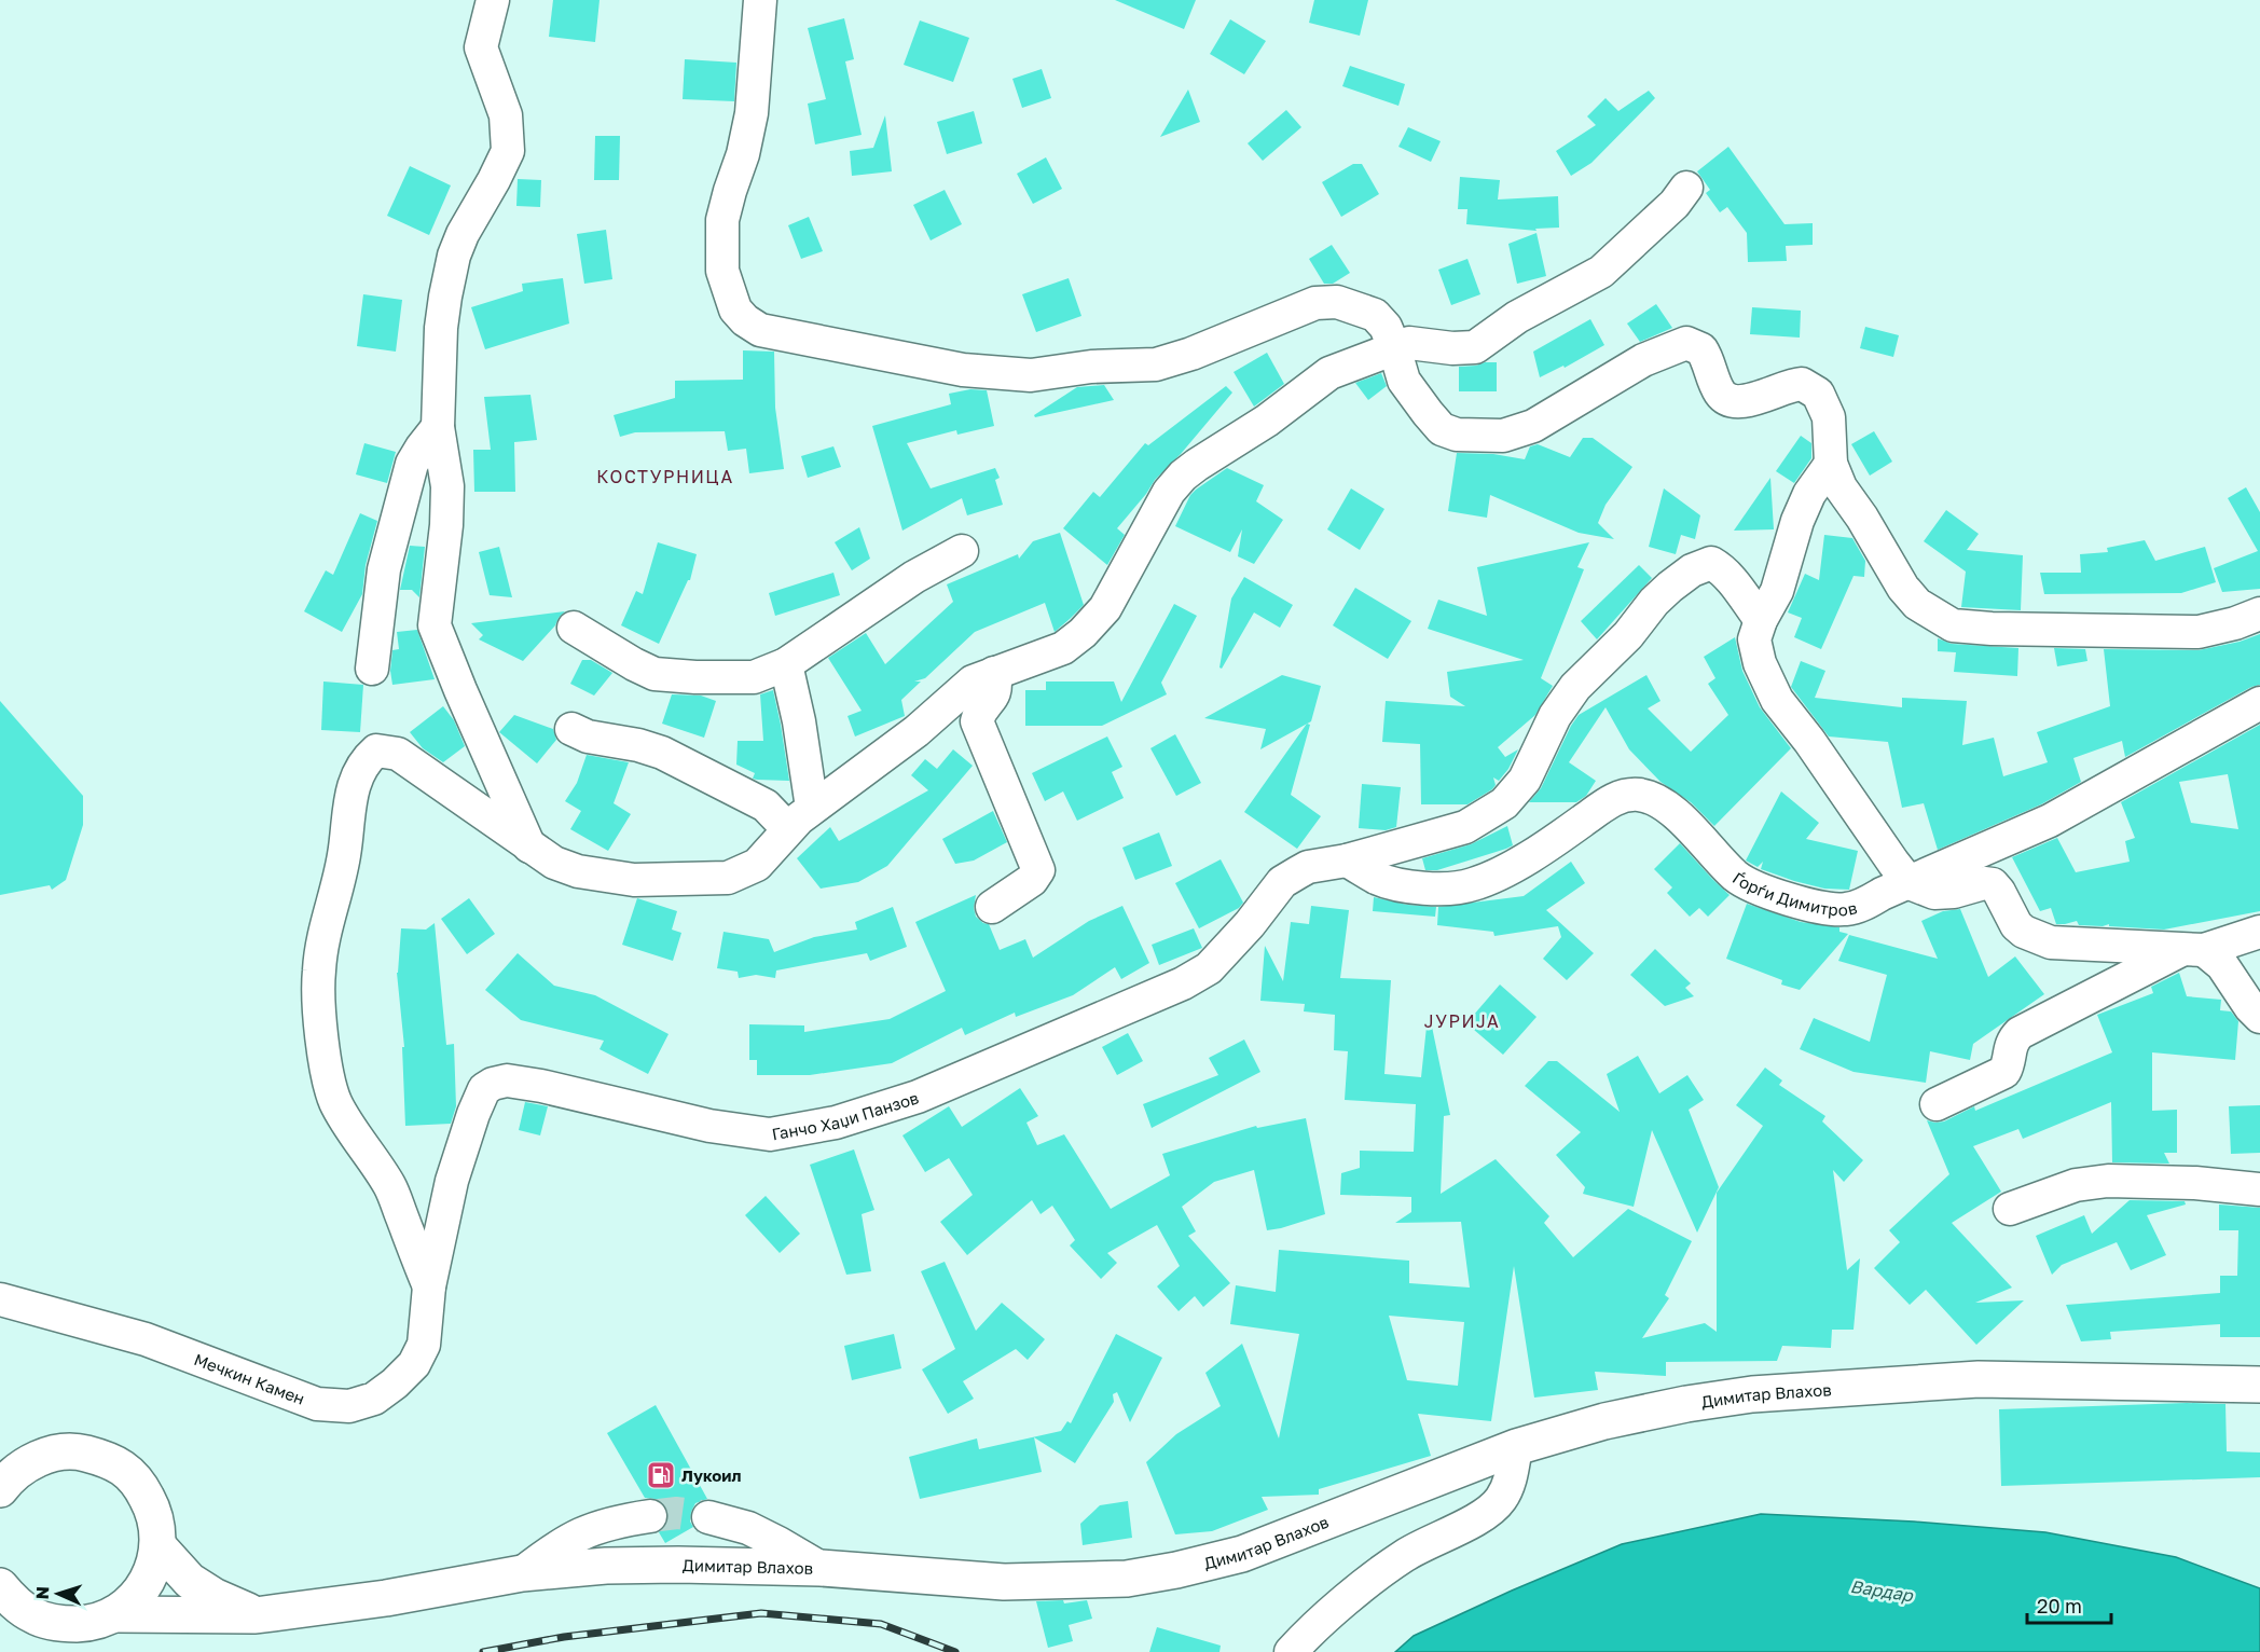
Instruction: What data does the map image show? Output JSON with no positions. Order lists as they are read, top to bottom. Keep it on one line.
{"streets":{"main road":["Димитар Влахов"],"street":["Ѓорѓи Димитров","Ганчо Хаџи Панзов","Мечкин Камен"]},"crossings":[["Ѓорѓи Димитров","Ганчо Хаџи Панзов"],["Ганчо Хаџи Панзов","Мечкин Камен"]],"districts":["КОСТУРНИЦА","ЈУРИЈА"],"water":["Вардар"],"places":{"fuel station":["Лукоил"]},"scale_bar":"20 m","north":"left"}
